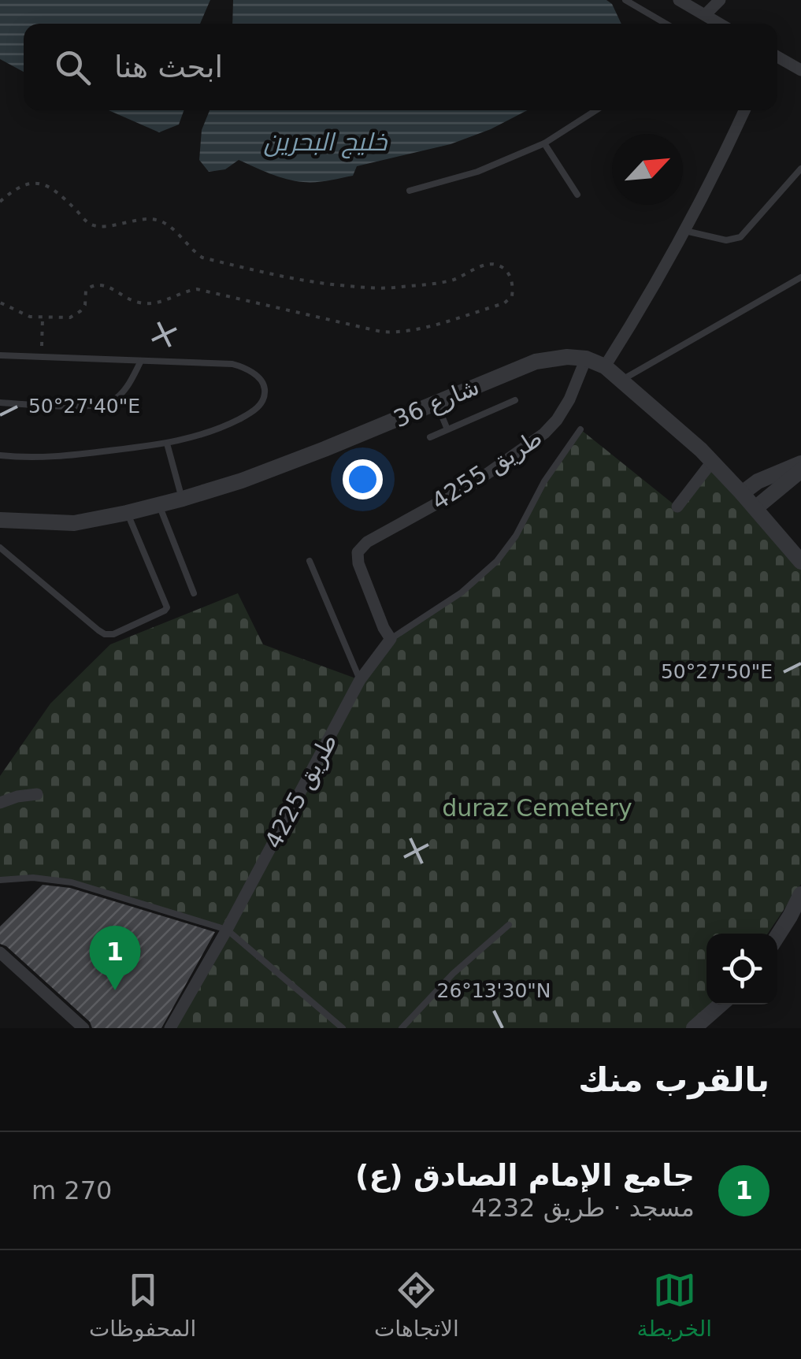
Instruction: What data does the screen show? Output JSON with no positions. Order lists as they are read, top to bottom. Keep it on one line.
{"streets":{"street":["شارع 36","طريق 4255","طريق 4225"]},"crossings":[["شارع 36","طريق 4255"],["طريق 4255","طريق 4225"]],"water":["خليج البحرين"],"parks":["duraz Cemetery"],"north":"top right","page":{"search":"ابحث هنا","pins":"1","heading":"بالقرب منك","list":[{"mark":"1","name":"جامع الإمام الصادق (ع)","note":"مسجد · طريق 4232","value":"270 m"}],"nav":["الخريطة","الاتجاهات","المحفوظات"]},"coordinates":["50°27'40\"E","50°27'50\"E","26°13'30\"N"]}
